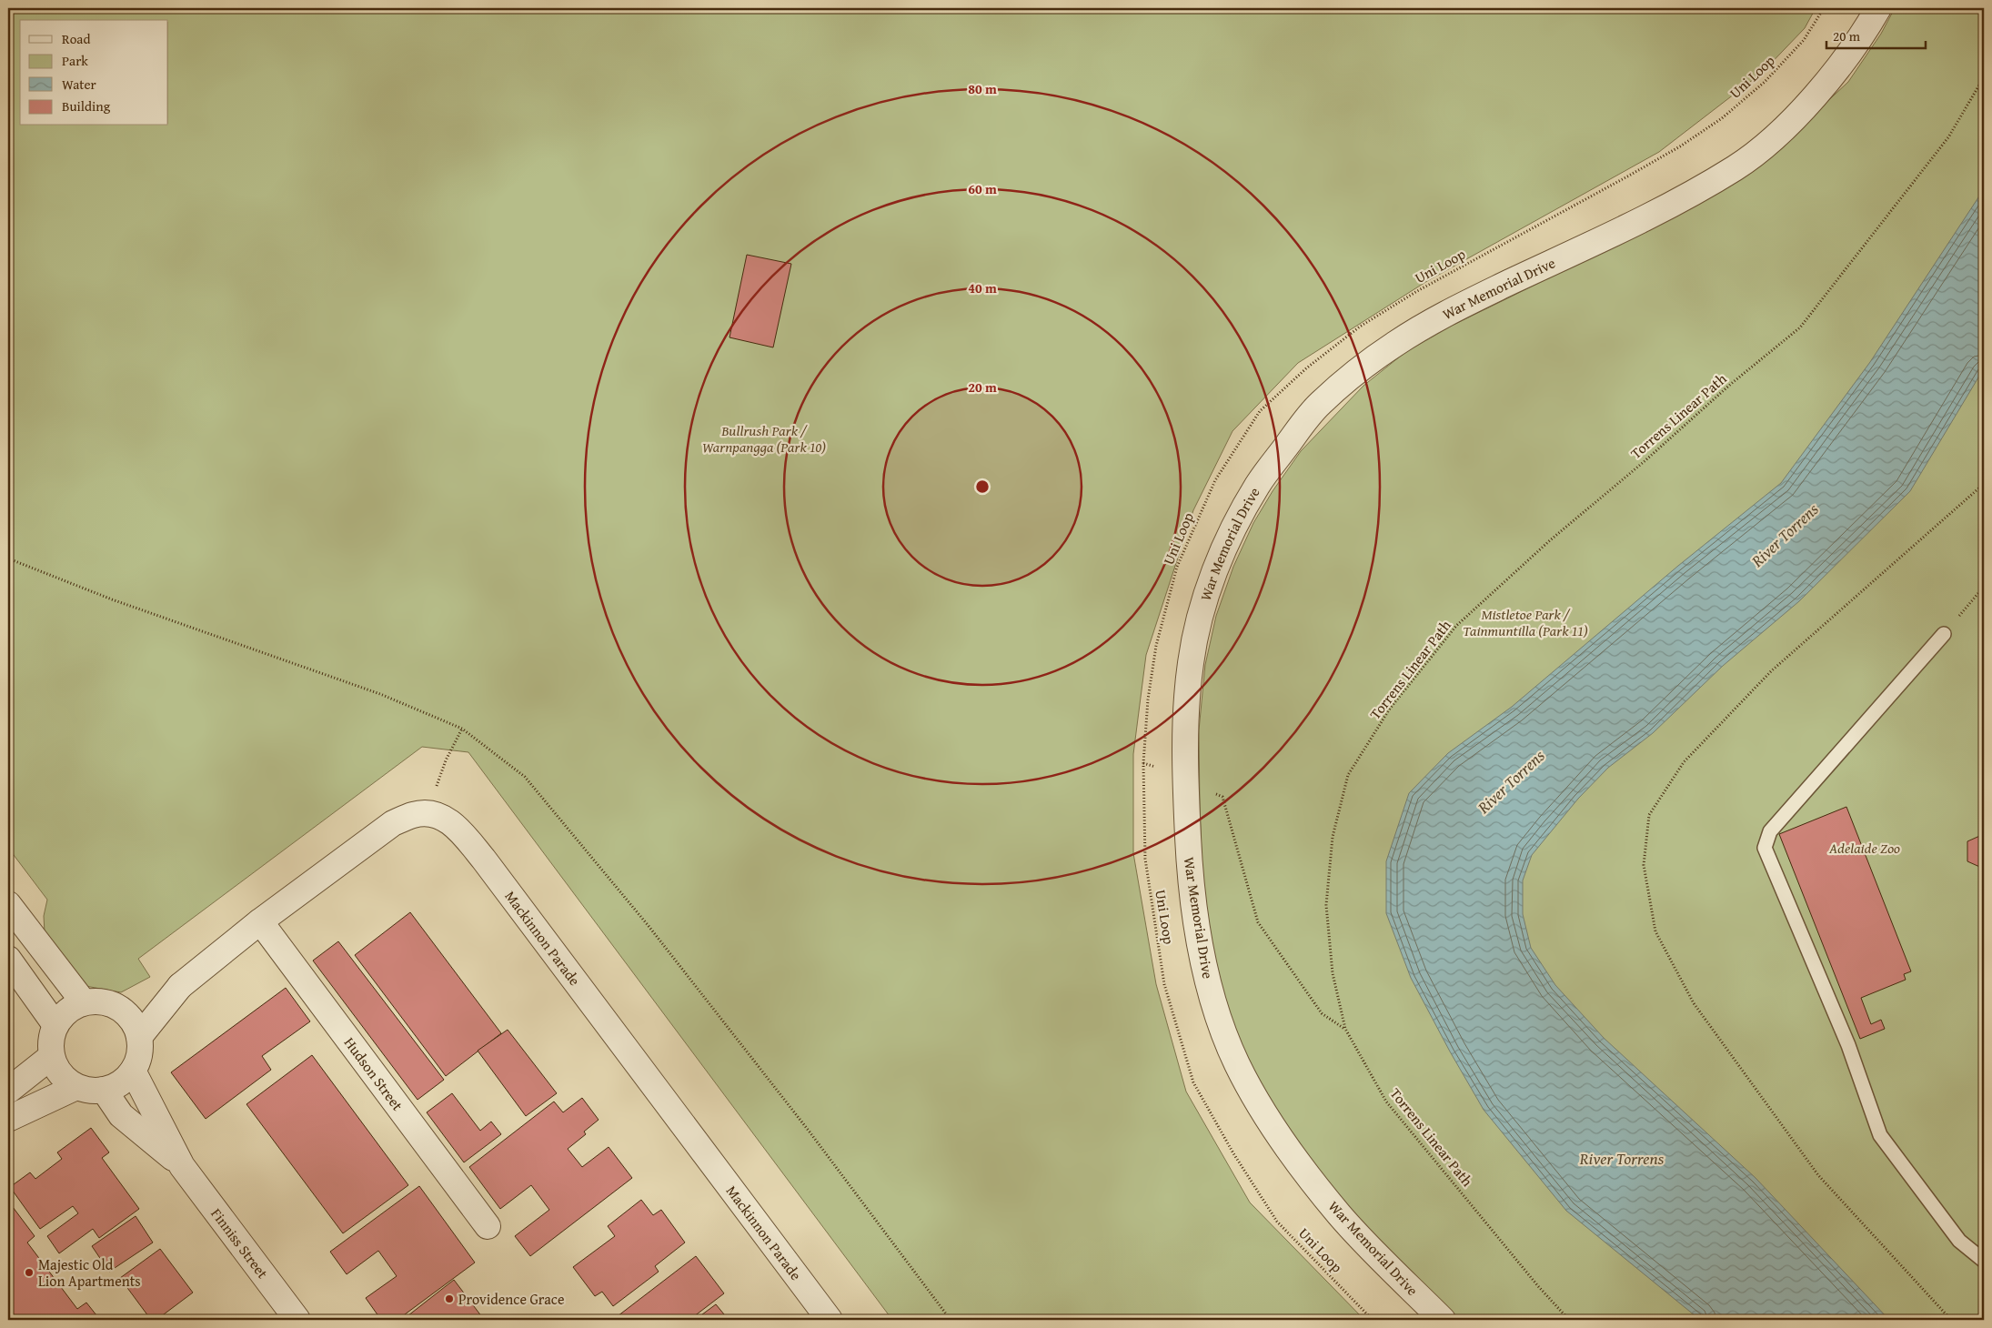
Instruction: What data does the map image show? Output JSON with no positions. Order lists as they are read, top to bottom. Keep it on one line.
{"streets":{"street":["War Memorial Drive","Mackinnon Parade","Hudson Street","Finniss Street"],"path":["Uni Loop","Torrens Linear Path"]},"crossings":[["Mackinnon Parade","Hudson Street"],["Mackinnon Parade","Finniss Street"]],"water":["River Torrens"],"parks":["Bullrush Park / Warnpangga (Park 10)","Mistletoe Park / Tainmuntilla (Park 11)","Adelaide Zoo"],"places":["Majestic Old Lion Apartments","Providence Grace"],"legend":["Road","Park","Water","Building"],"scale_bar":"20 m","rings":["80 m","60 m","40 m","20 m"]}
